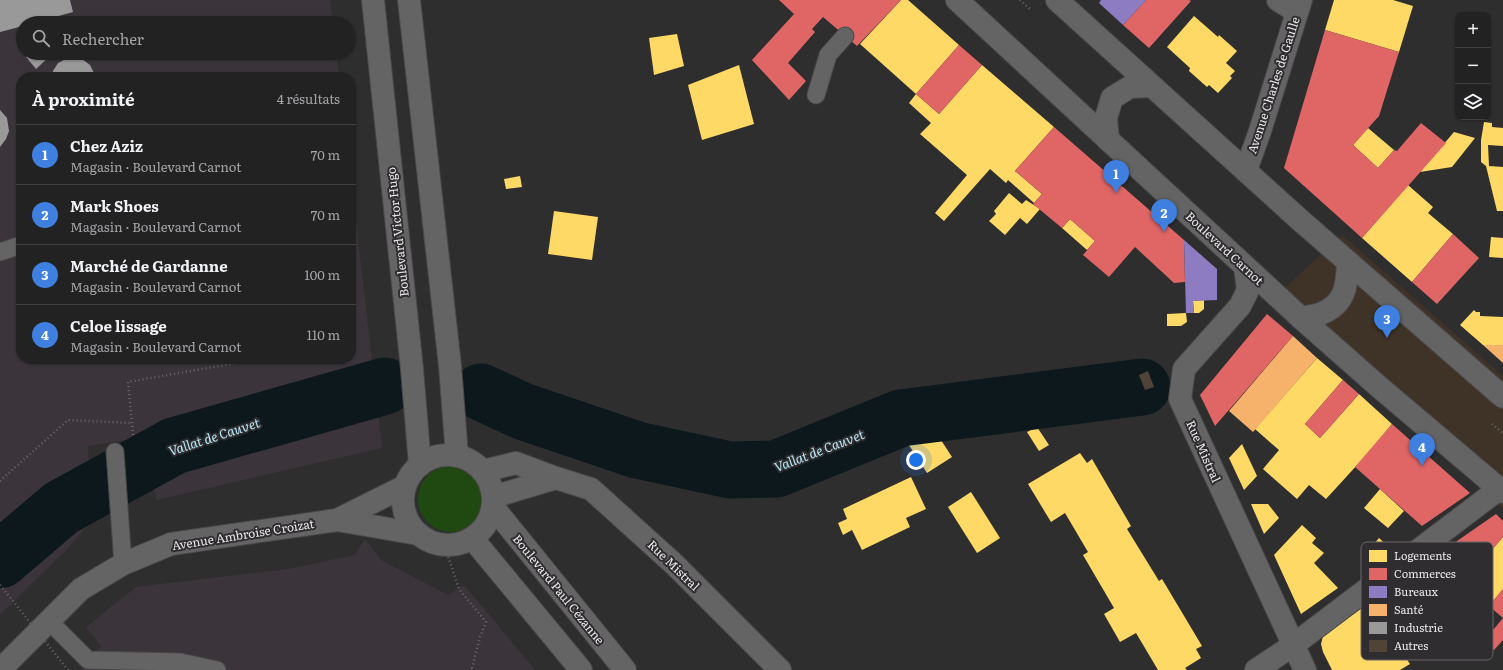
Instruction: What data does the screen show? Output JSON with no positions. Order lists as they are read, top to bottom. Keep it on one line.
{"streets":{"main road":["Avenue Charles de Gaulle","Boulevard Victor Hugo","Boulevard Carnot","Rue Mistral","Avenue Ambroise Croizat","Boulevard Paul Cézanne"]},"crossings":[["Boulevard Victor Hugo","Rue Mistral"],["Boulevard Victor Hugo","Avenue Ambroise Croizat"],["Boulevard Victor Hugo","Boulevard Paul Cézanne"],["Boulevard Carnot","Rue Mistral"],["Rue Mistral","Avenue Ambroise Croizat"],["Rue Mistral","Boulevard Paul Cézanne"],["Avenue Ambroise Croizat","Boulevard Paul Cézanne"]],"water":["Vallat de Cauvet"],"legend":["Logements","Commerces","Bureaux","Santé","Industrie","Autres"],"page":{"map_buttons":["+","−"],"search":"Rechercher","heading":["À proximité","4 résultats"],"list":[{"mark":"1","name":"Chez Aziz","note":"Magasin · Boulevard Carnot","value":"70 m"},{"mark":"2","name":"Mark Shoes","note":"Magasin · Boulevard Carnot","value":"70 m"},{"mark":"3","name":"Marché de Gardanne","note":"Magasin · Boulevard Carnot","value":"100 m"},{"mark":"4","name":"Celoe lissage","note":"Magasin · Boulevard Carnot","value":"110 m"}],"pins":["1","2","3","4"]}}
